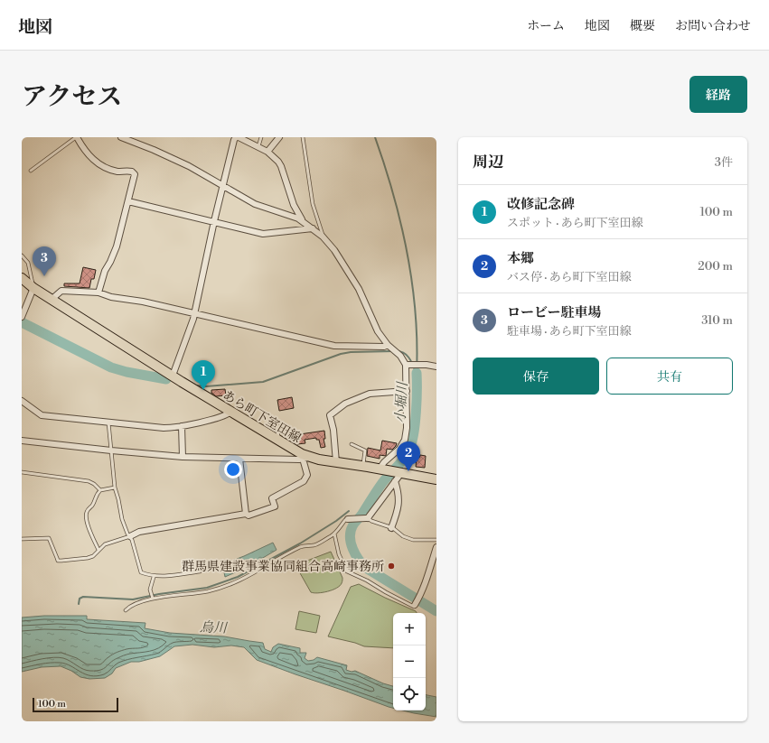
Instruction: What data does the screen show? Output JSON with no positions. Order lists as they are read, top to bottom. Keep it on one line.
{"streets":{"main road":["あら町下室田線"]},"water":["小堀川","烏川"],"places":["群馬県建設事業協同組合高崎事務所"],"scale_bar":"100 m","page":{"header":"地図","nav":["ホーム","地図","概要","お問い合わせ"],"title":"アクセス","buttons":["経路",["保存","共有"]],"heading":["周辺","3件"],"list":[{"mark":"1","name":"改修記念碑","note":"スポット · あら町下室田線","value":"100 m"},{"mark":"2","name":"本郷","note":"バス停 · あら町下室田線","value":"200 m"},{"mark":"3","name":"ロービー駐車場","note":"駐車場 · あら町下室田線","value":"310 m"}],"pins":["3","1","2"],"map_buttons":["+","−"],"scale":"100 m"}}
